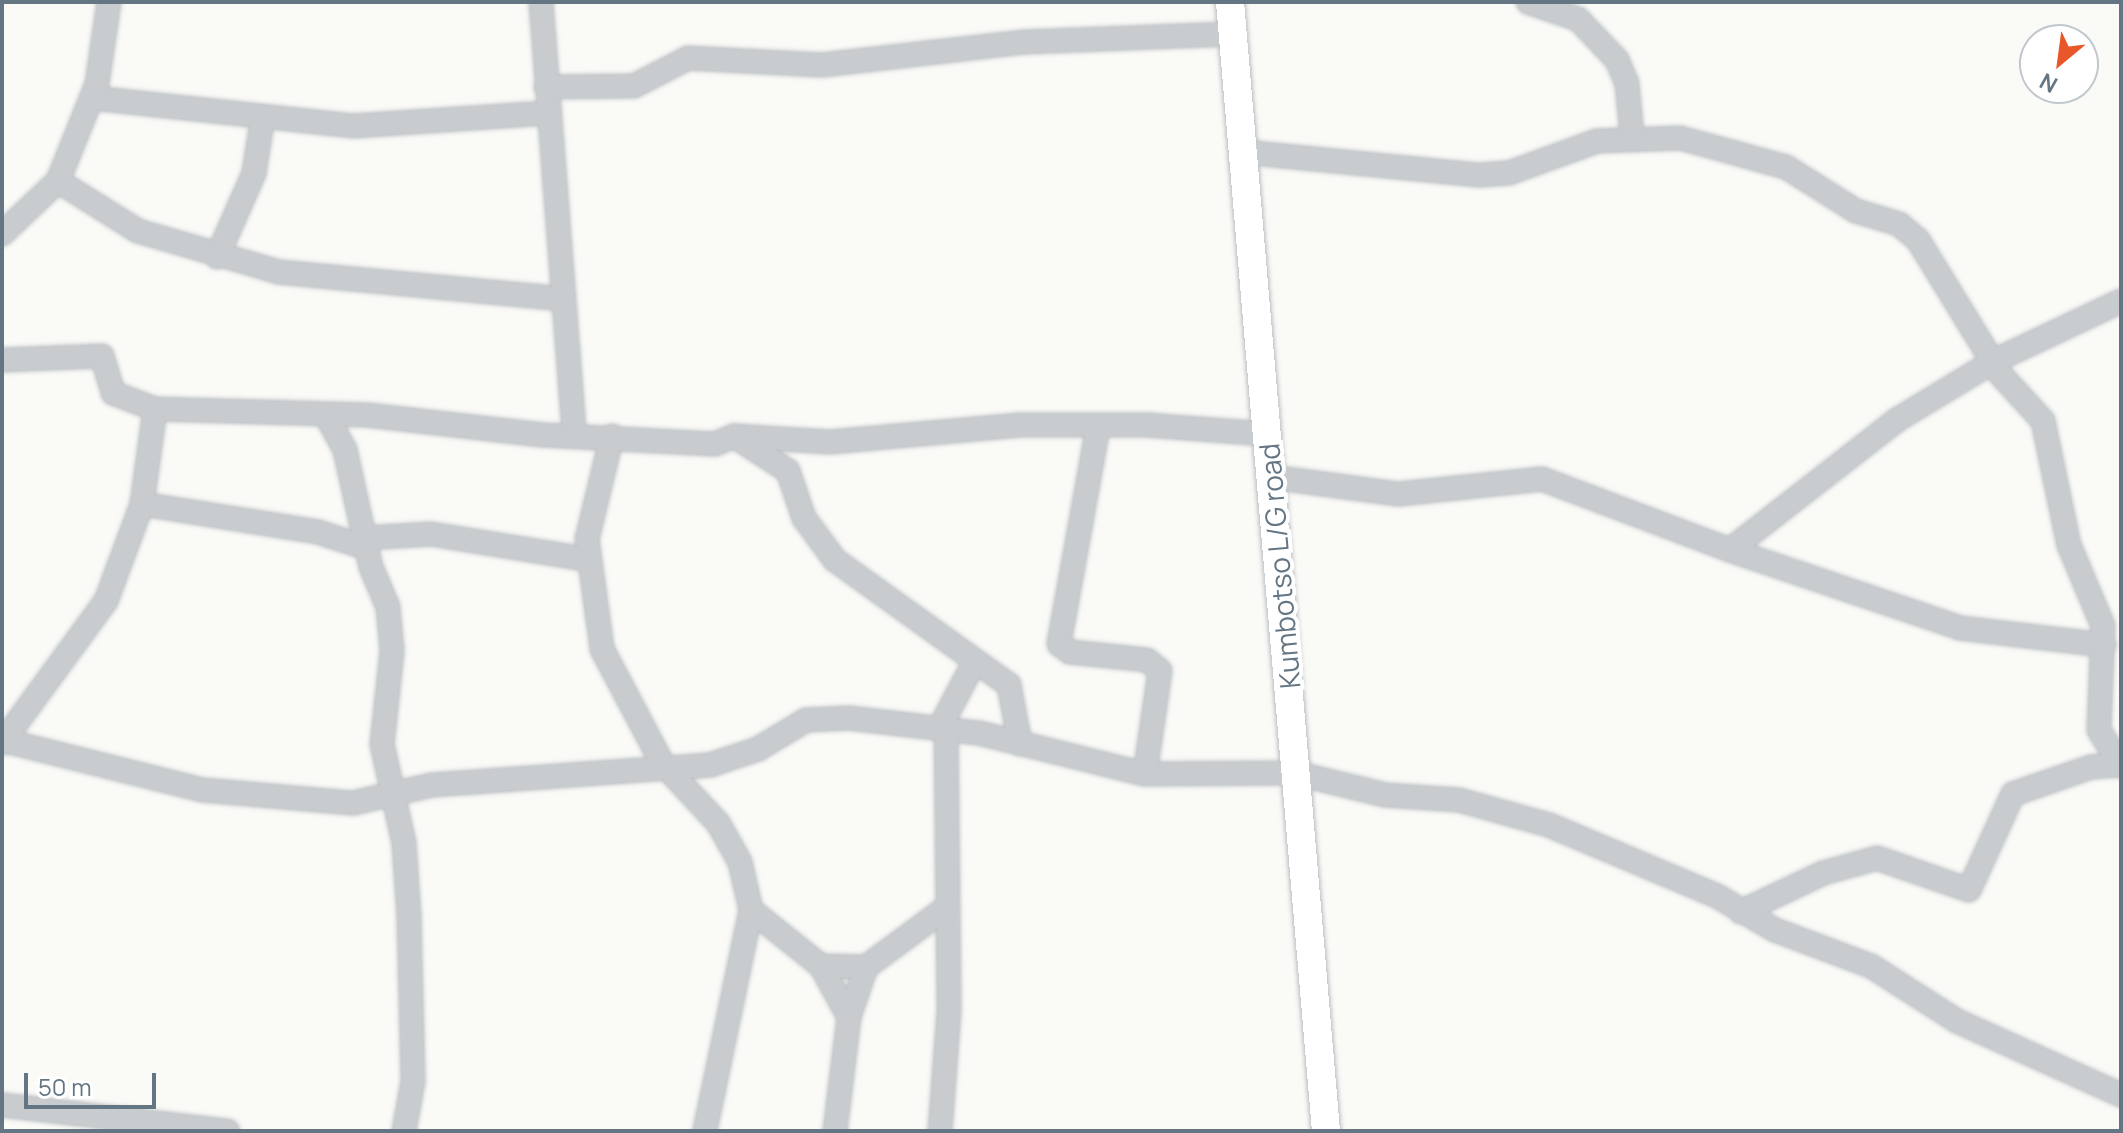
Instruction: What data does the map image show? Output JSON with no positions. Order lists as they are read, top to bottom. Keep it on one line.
{"streets":{"main road":["Kumbotso L/G road"]},"scale_bar":"50 m","north":"bottom left"}
